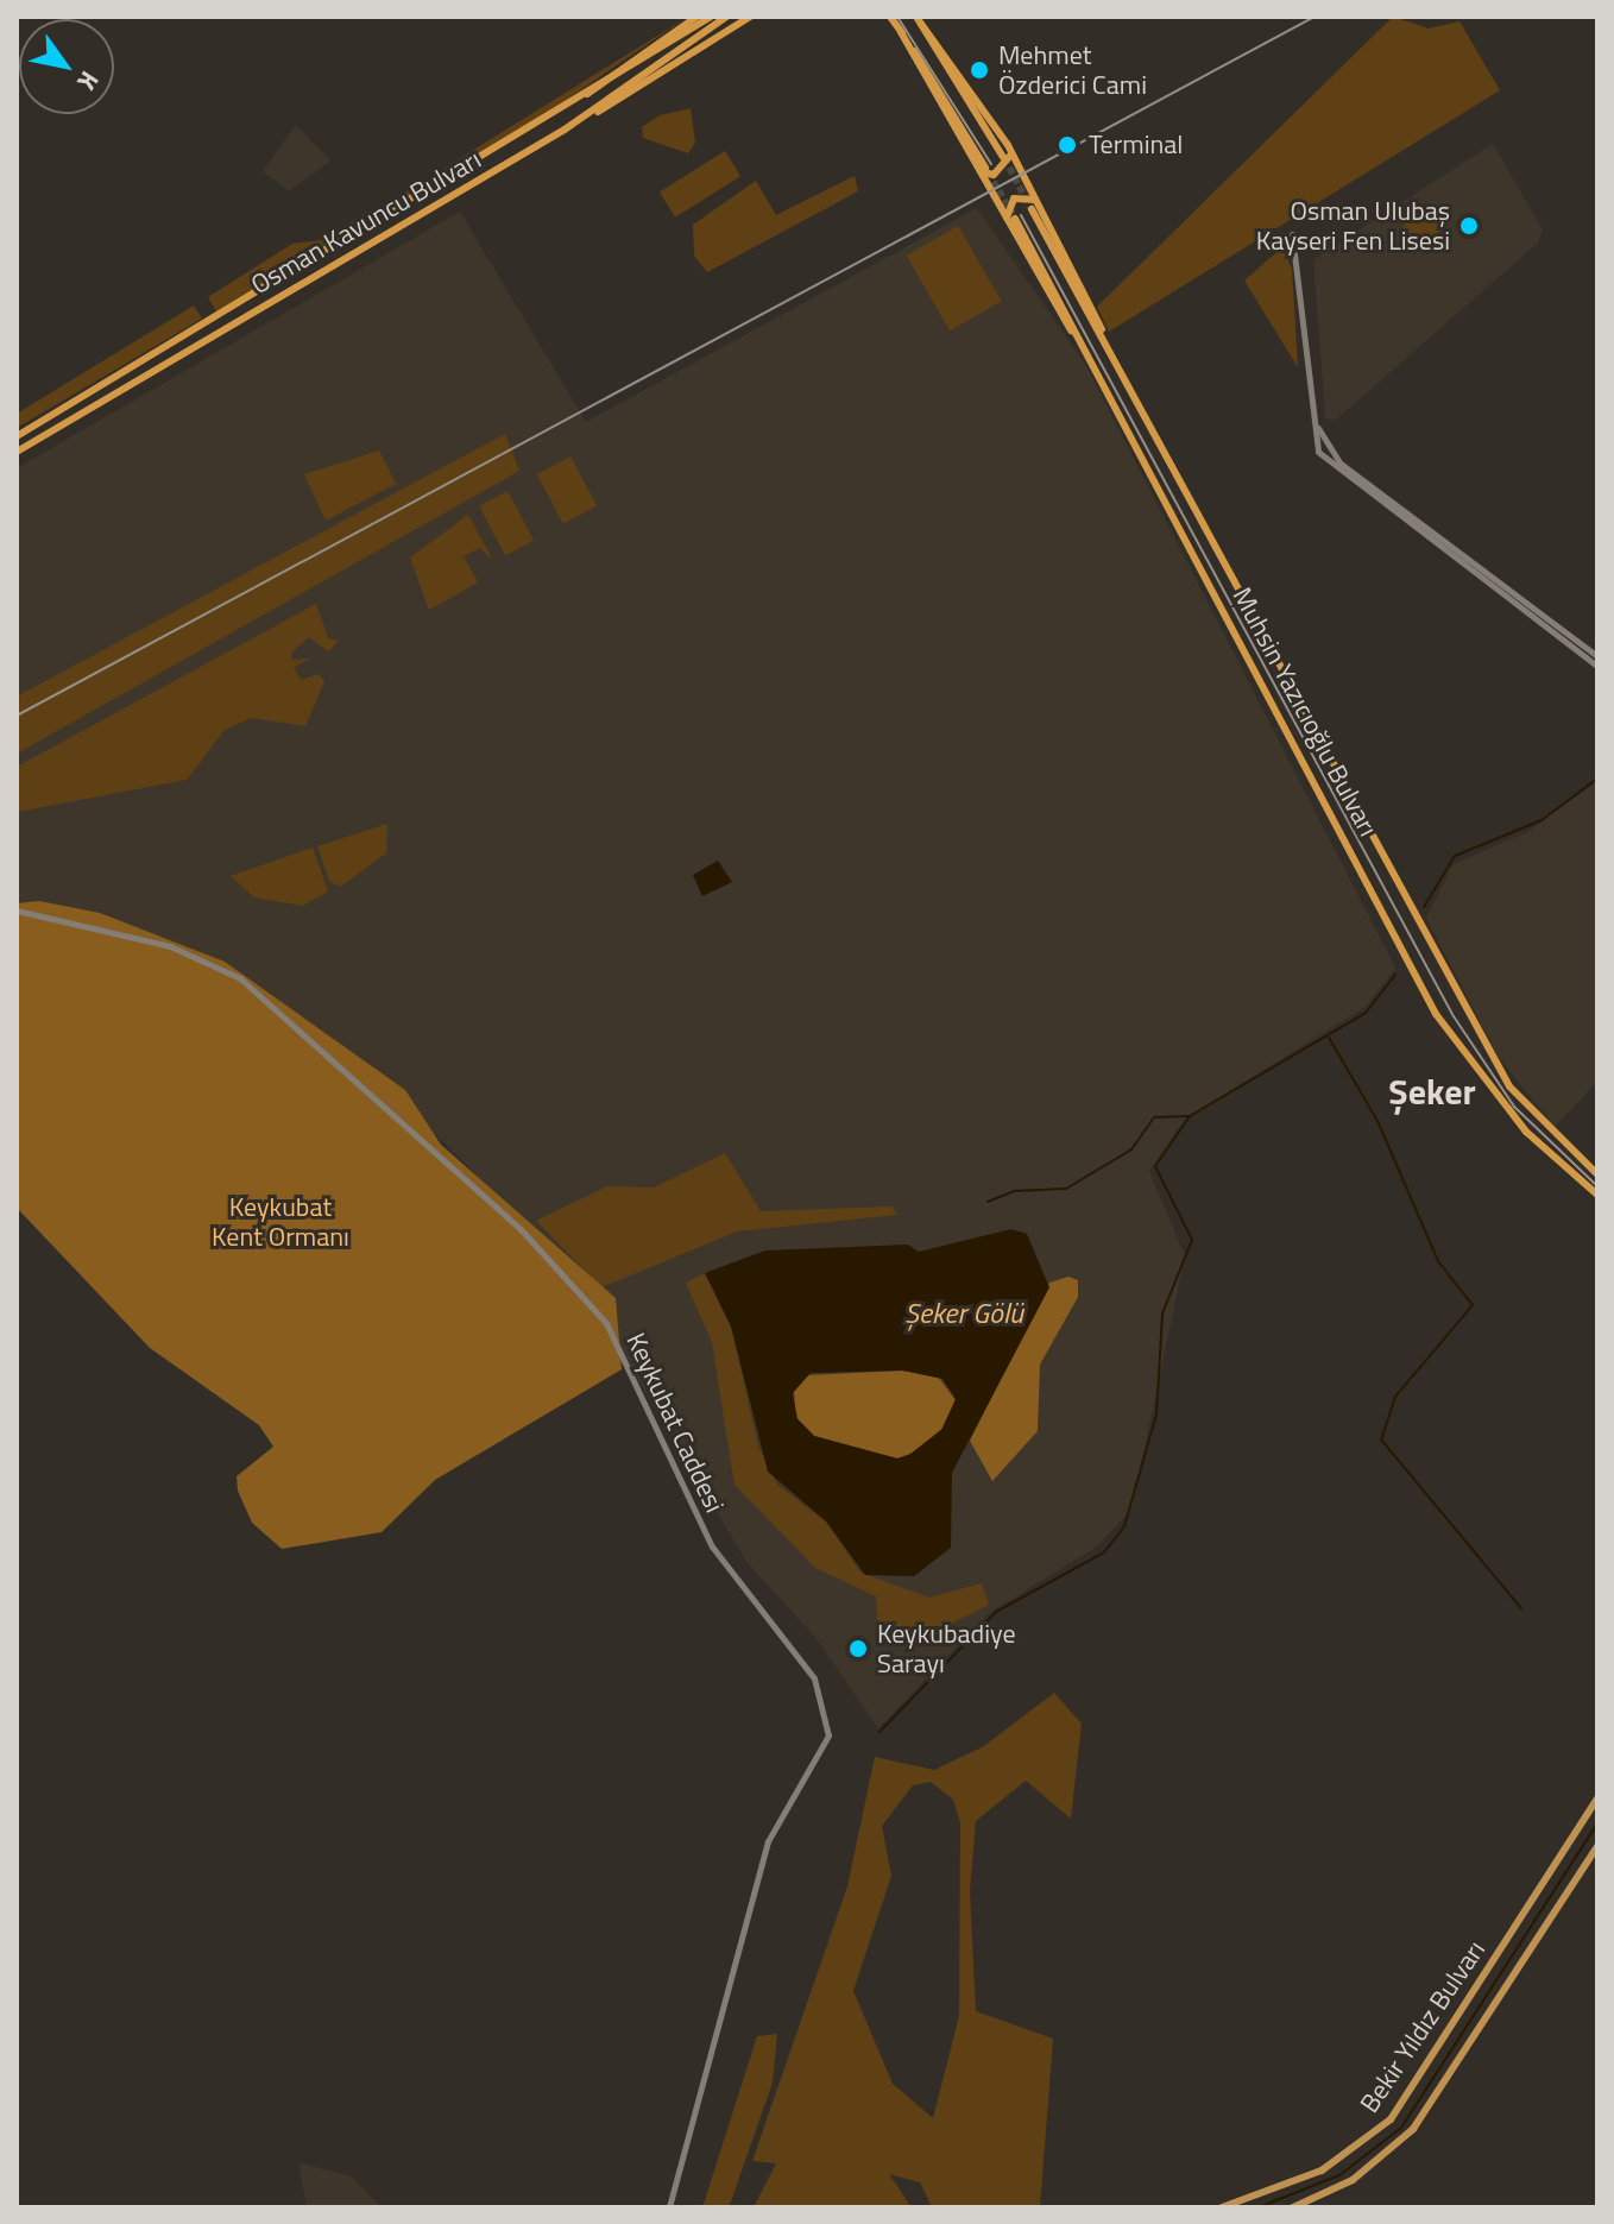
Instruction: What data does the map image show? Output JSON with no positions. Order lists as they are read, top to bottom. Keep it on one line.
{"streets":{"highway":["Osman Kavuncu Bulvarı","Muhsin Yazıcıoğlu Bulvarı"],"main road":["Bekir Yıldız Bulvarı"],"street":["Keykubat Caddesi"]},"districts":["Şeker"],"water":["Şeker Gölü"],"parks":["Keykubat Kent Ormanı"],"places":["Mehmet Özderici Cami","Terminal","Osman Ulubaş Kayseri Fen Lisesi","Keykubadiye Sarayı"],"north":"bottom right"}
